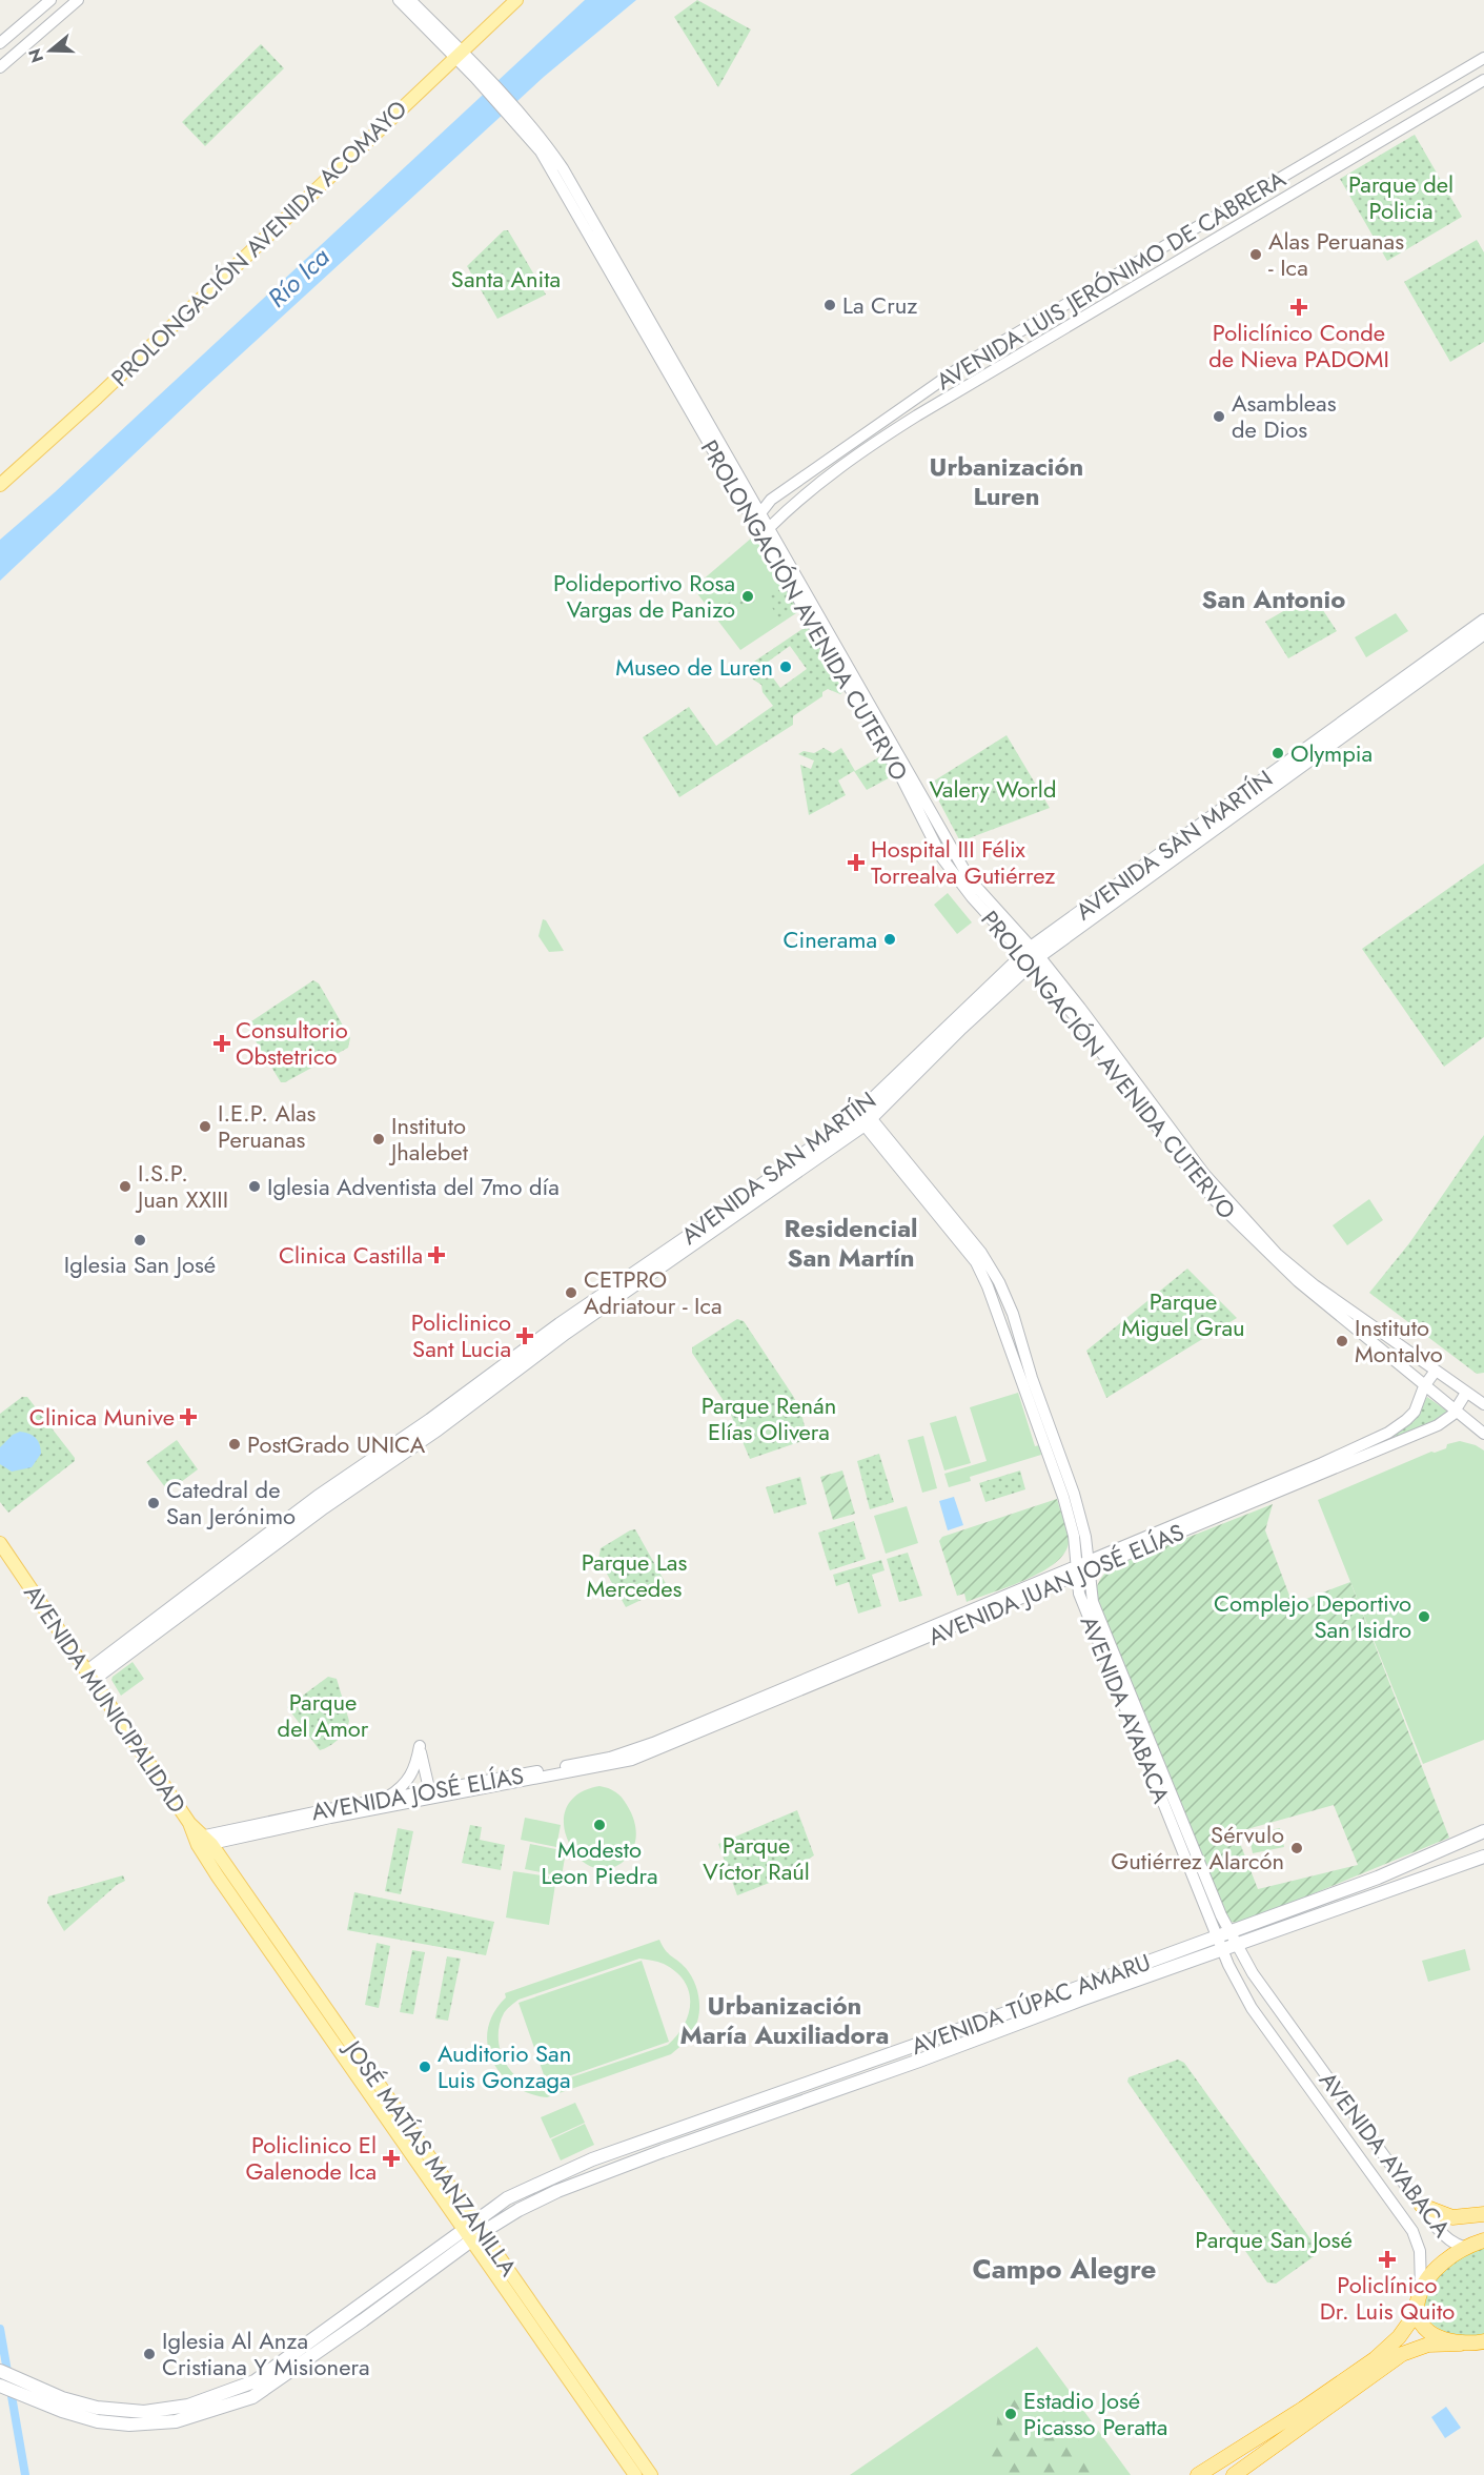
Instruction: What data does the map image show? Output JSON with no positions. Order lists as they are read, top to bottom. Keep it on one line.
{"streets":{"main road":["PROLONGACIÓN AVENIDA ACOMAYO","AVENIDA SAN MARTÍN","AVENIDA MUNICIPALIDAD","AVENIDA TÚPAC AMARU","JOSÉ MATÍAS MANZANILLA"],"street":["AVENIDA LUIS JERÓNIMO DE CABRERA","PROLONGACIÓN AVENIDA CUTERVO","AVENIDA JUAN JOSÉ ELÍAS","AVENIDA AYABACA","AVENIDA JOSÉ ELÍAS"]},"crossings":[["PROLONGACIÓN AVENIDA ACOMAYO","PROLONGACIÓN AVENIDA CUTERVO"],["AVENIDA LUIS JERÓNIMO DE CABRERA","PROLONGACIÓN AVENIDA CUTERVO"],["PROLONGACIÓN AVENIDA CUTERVO","AVENIDA SAN MARTÍN"],["PROLONGACIÓN AVENIDA CUTERVO","AVENIDA JUAN JOSÉ ELÍAS"],["AVENIDA SAN MARTÍN","AVENIDA MUNICIPALIDAD"],["AVENIDA SAN MARTÍN","AVENIDA AYABACA"],["AVENIDA JUAN JOSÉ ELÍAS","AVENIDA AYABACA"],["AVENIDA JUAN JOSÉ ELÍAS","AVENIDA JOSÉ ELÍAS"],["AVENIDA MUNICIPALIDAD","AVENIDA JOSÉ ELÍAS"],["AVENIDA MUNICIPALIDAD","JOSÉ MATÍAS MANZANILLA"],["AVENIDA AYABACA","AVENIDA TÚPAC AMARU"],["AVENIDA JOSÉ ELÍAS","JOSÉ MATÍAS MANZANILLA"],["AVENIDA TÚPAC AMARU","JOSÉ MATÍAS MANZANILLA"]],"districts":["Urbanización Luren","San Antonio","Residencial San Martín","Urbanización María Auxiliadora","Campo Alegre"],"water":["Río Ica"],"parks":["Parque del Policia","Santa Anita","Valery World","Parque Miguel Grau","Parque Renán Elías Olivera","Parque Las Mercedes","Parque del Amor","Parque Víctor Raúl","Parque San José"],"places":{"other":["Alas Peruanas - Ica","La Cruz","Asambleas de Dios","Polideportivo Rosa Vargas de Panizo","Museo de Luren","Olympia","Cinerama","I.E.P. Alas Peruanas","Instituto Jhalebet","I.S.P. Juan XXIII","Iglesia Adventista del 7mo día","Iglesia San José","CETPRO Adriatour - Ica","Instituto Montalvo","PostGrado UNICA","Catedral de San Jerónimo","Complejo Deportivo San Isidro","Modesto Leon Piedra","Sérvulo Gutiérrez Alarcón","Auditorio San Luis Gonzaga","Iglesia Al Anza Cristiana Y Misionera","Estadio José Picasso Peratta"],"health":["Policlínico Conde de Nieva PADOMI","Hospital III Félix Torrealva Gutiérrez","Consultorio Obstetrico","Clinica Castilla","Policlinico Sant Lucia","Clinica Munive","Policlinico El Galenode Ica","Policlínico Dr. Luis Quito"]},"north":"left"}
